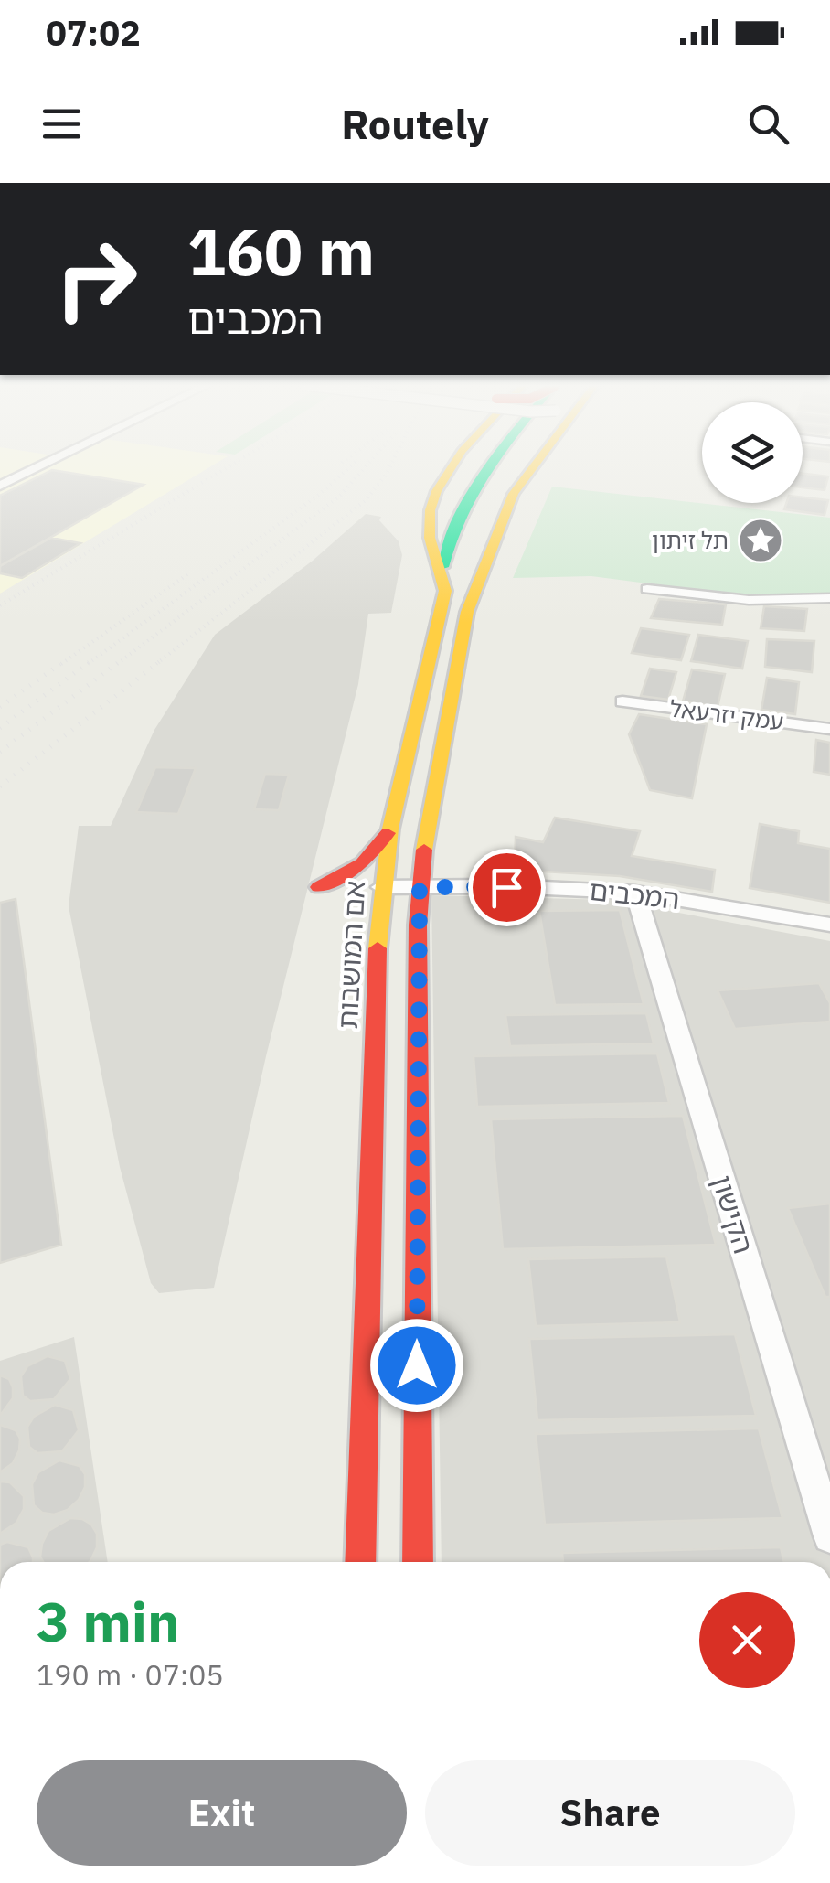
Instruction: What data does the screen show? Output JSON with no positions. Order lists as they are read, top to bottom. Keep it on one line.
{"streets":{"main road":["אם המושבות"],"street":["עמק יזרעאל","המכבים","הקישון"]},"crossings":[["המכבים","אם המושבות"],["המכבים","הקישון"]],"places":{"place":["תל זיתון"]},"page":{"status":"07:02","header":"Routely","turn":["160 m","המכבים"],"heading":["3 min","190 m · 07:05"],"buttons":["Exit","Share"]}}
